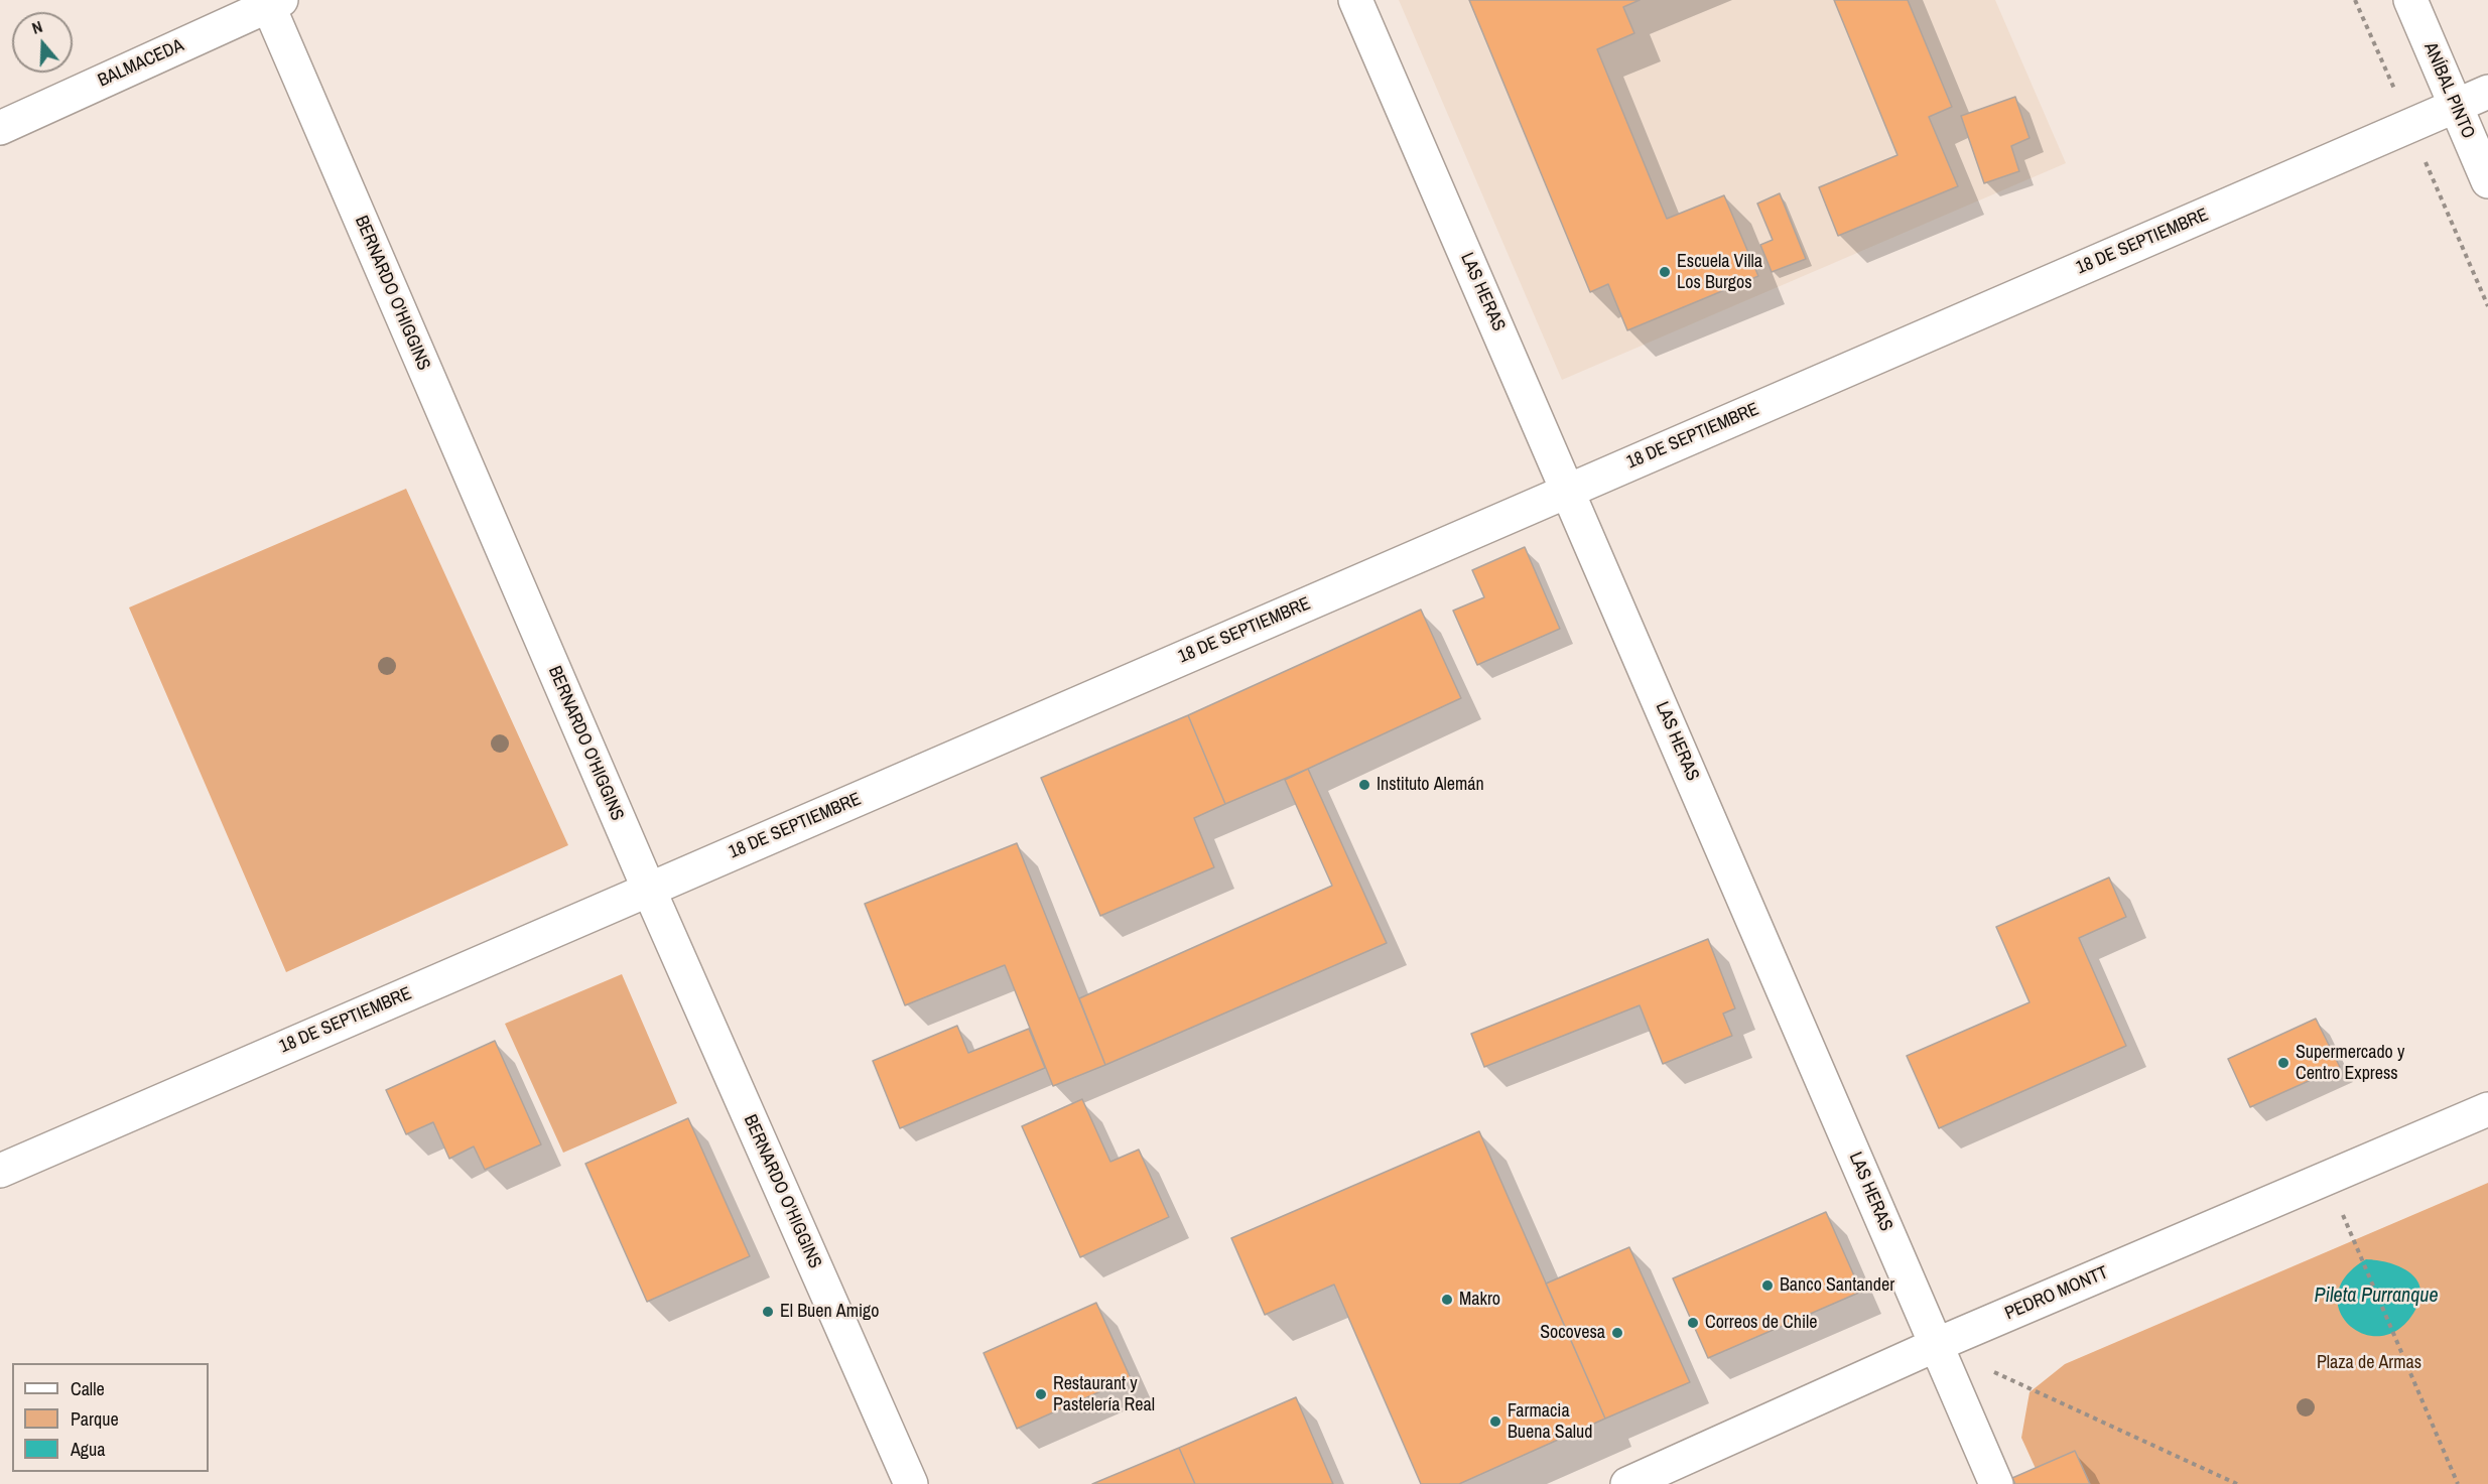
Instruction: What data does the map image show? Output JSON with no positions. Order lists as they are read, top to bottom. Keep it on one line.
{"streets":{"street":["BALMACEDA","ANÍBAL PINTO","18 DE SEPTIEMBRE","LAS HERAS","BERNARDO O'HIGGINS","PEDRO MONTT"]},"crossings":[["BALMACEDA","BERNARDO O'HIGGINS"],["ANÍBAL PINTO","18 DE SEPTIEMBRE"],["18 DE SEPTIEMBRE","LAS HERAS"],["18 DE SEPTIEMBRE","BERNARDO O'HIGGINS"],["LAS HERAS","PEDRO MONTT"]],"water":["Pileta Purranque"],"parks":["Plaza de Armas"],"places":["Escuela Villa Los Burgos","Instituto Alemán","Supermercado y Centro Express","Banco Santander","Makro","El Buen Amigo","Correos de Chile","Socovesa","Restaurant y Pastelería Real","Farmacia Buena Salud"],"legend":["Calle","Parque","Agua"],"north":"top"}
